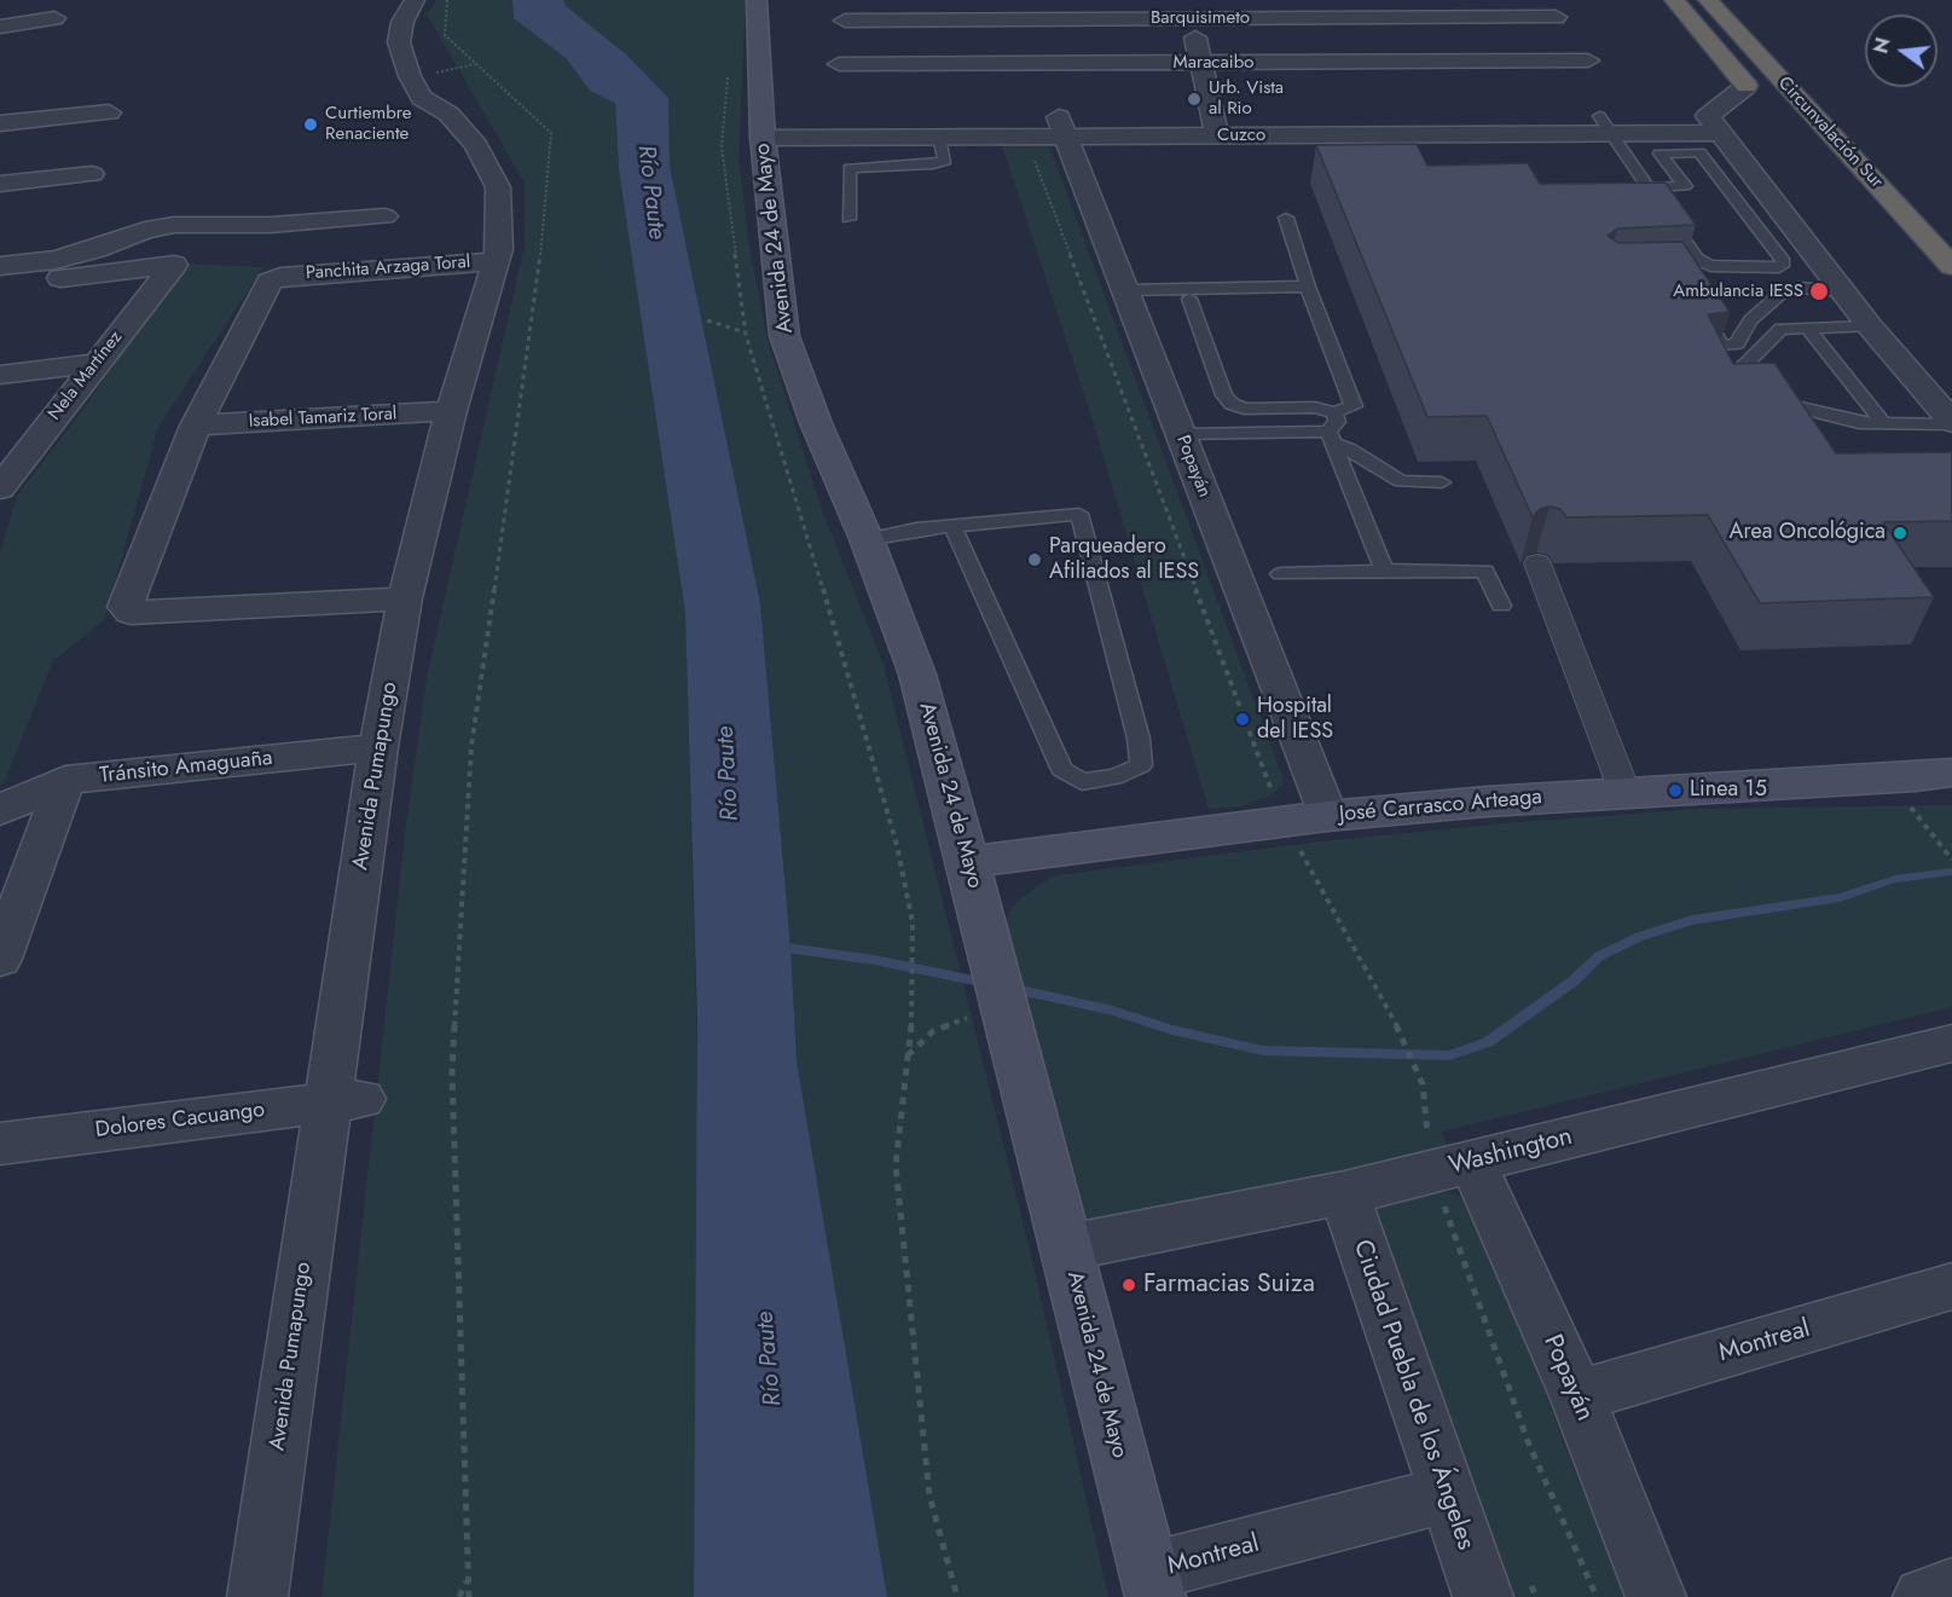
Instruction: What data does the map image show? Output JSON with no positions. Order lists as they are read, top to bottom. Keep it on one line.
{"streets":{"highway":["Circunvalación Sur"],"main road":["Avenida 24 de Mayo","José Carrasco Arteaga"],"street":["Barquisimeto","Maracaibo","Cuzco","Panchita Arzaga Toral","Nela Martínez","Isabel Tamariz Toral","Popayán","Tránsito Amaguaña","Avenida Pumapungo","Dolores Cacuango","Washington","Montreal","Ciudad Puebla de los Ángeles"]},"crossings":[["Cuzco","Avenida 24 de Mayo"],["Cuzco","Popayán"],["Avenida 24 de Mayo","José Carrasco Arteaga"],["Avenida 24 de Mayo","Washington"],["Avenida 24 de Mayo","Montreal"],["Panchita Arzaga Toral","Isabel Tamariz Toral"],["Panchita Arzaga Toral","Avenida Pumapungo"],["Isabel Tamariz Toral","Avenida Pumapungo"],["Popayán","José Carrasco Arteaga"],["Popayán","Washington"],["Popayán","Montreal"],["Tránsito Amaguaña","Avenida Pumapungo"],["Avenida Pumapungo","Dolores Cacuango"],["Washington","Ciudad Puebla de los Ángeles"],["Montreal","Ciudad Puebla de los Ángeles"]],"water":["Río Paute"],"places":["Urb. Vista al Rio","Curtiembre Renaciente","Ambulancia IESS","Area Oncológica","Parqueadero Afiliados al IESS","Hospital del IESS","Linea 15","Farmacias Suiza"],"north":"left"}
